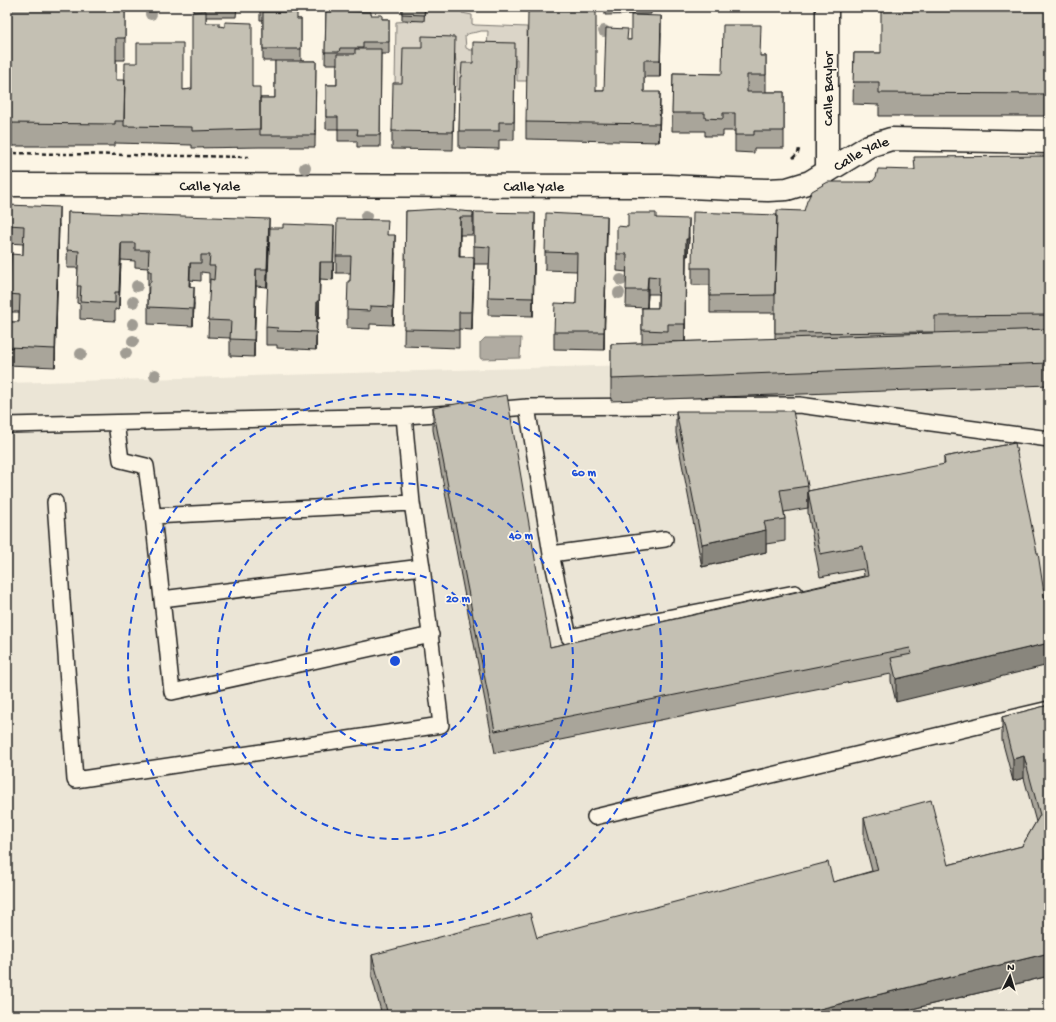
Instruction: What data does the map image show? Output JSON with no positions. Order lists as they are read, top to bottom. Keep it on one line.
{"streets":{"street":["Calle Baylor","Calle Yale"]},"crossings":[["Calle Baylor","Calle Yale"]],"north":"top","rings":["60 m","40 m","20 m"]}
